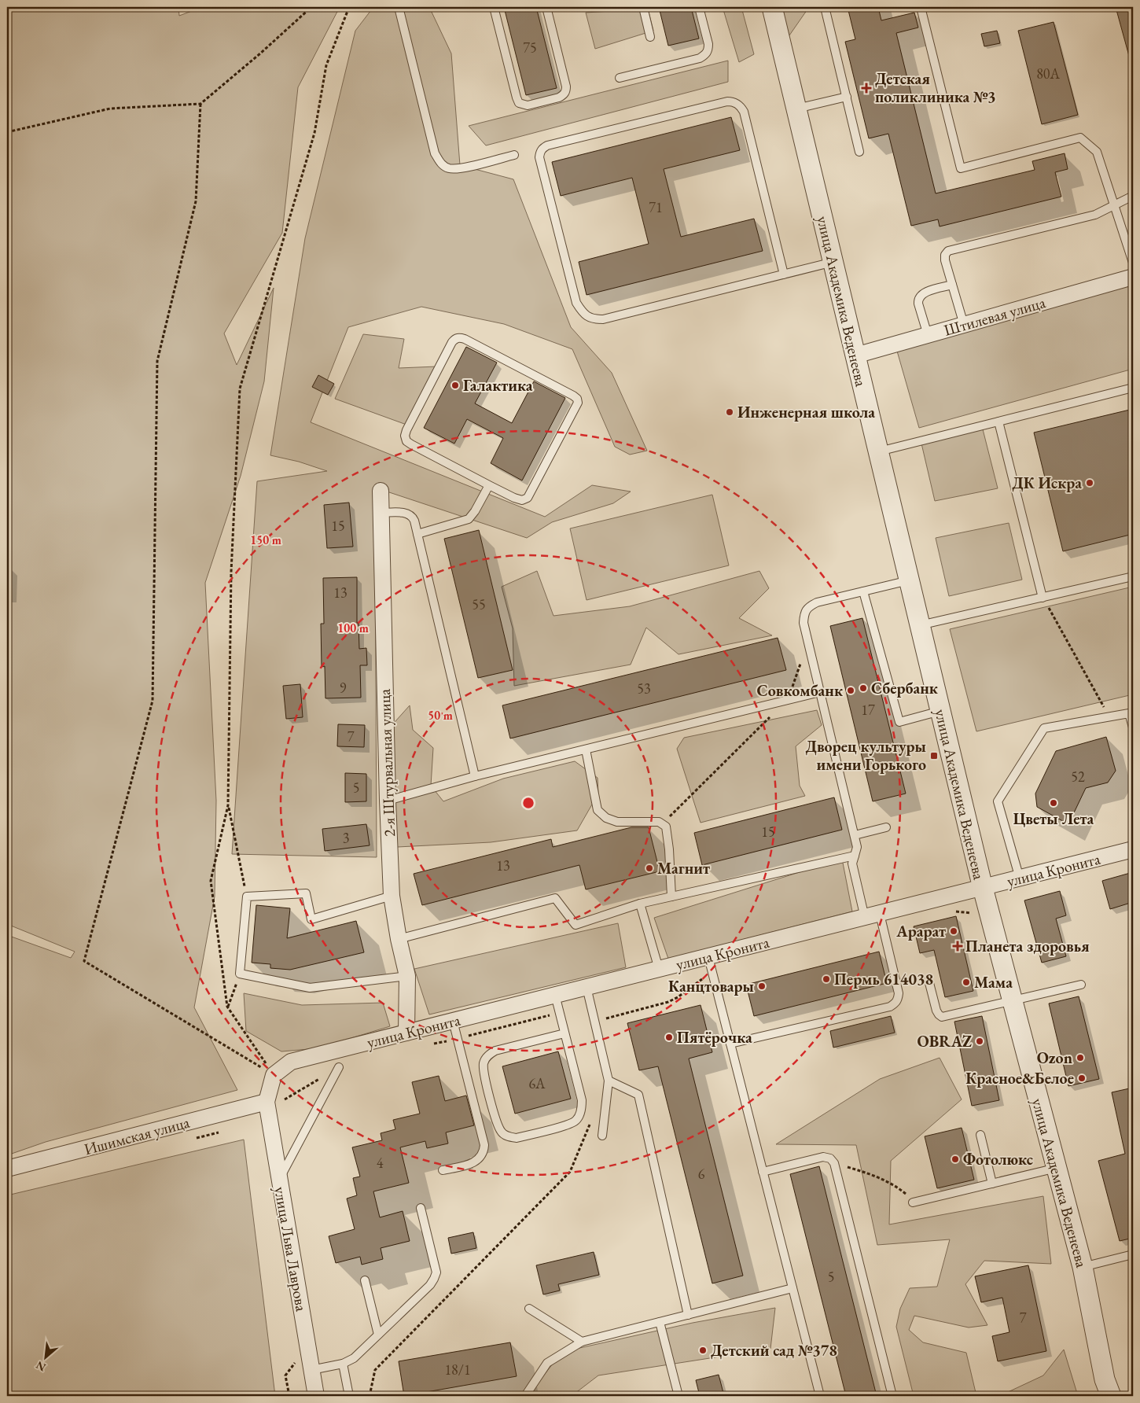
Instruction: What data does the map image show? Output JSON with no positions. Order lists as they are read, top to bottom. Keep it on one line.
{"streets":{"street":["улица Академика Веденеева","Штилевая улица","2-я Штурвальная улица","улица Кронита","Ишимская улица","улица Льва Лаврова"]},"crossings":[["улица Академика Веденеева","Штилевая улица"],["улица Академика Веденеева","улица Кронита"],["2-я Штурвальная улица","улица Кронита"],["Ишимская улица","улица Льва Лаврова"]],"places":{"health":["Детская поликлиника №3","Планета здоровья"],"other":["Галактика","Инженерная школа","ДК Искра","Сбербанк","Совкомбанк","Цветы Лета","Магнит","Арарат","Пермь 614038","Мама","Канцтовары","Пятёрочка","OBRAZ","Ozon","Красное&Белое","Фотолюкс","Детский сад №378"],"transit":["Дворец культуры имени Горького"]},"house_numbers":["75","80А","71","15","13","55","9","53","17","7","52","5","15","3","13","6А","4","6","5","7","18/1"],"north":"bottom left","rings":["150 m","100 m","50 m"]}
